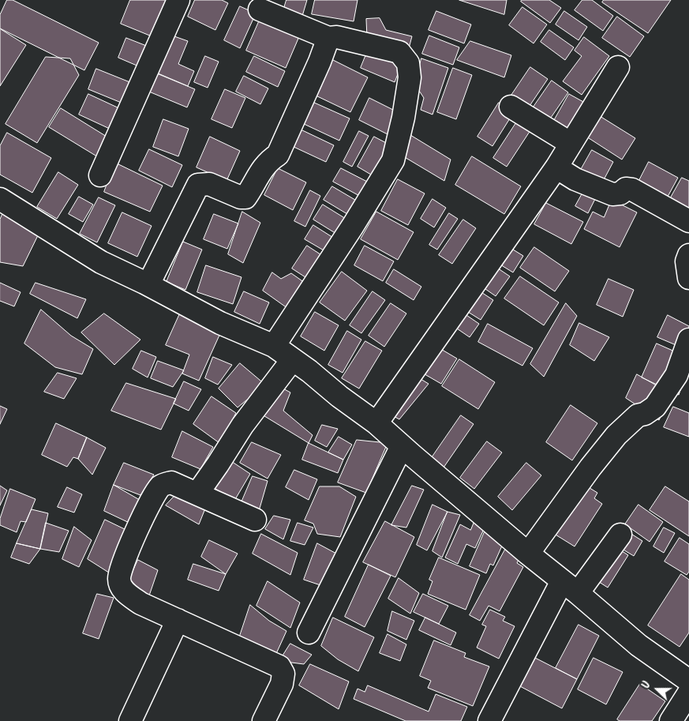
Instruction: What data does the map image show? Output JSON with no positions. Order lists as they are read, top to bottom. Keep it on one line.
{"north":"left"}
